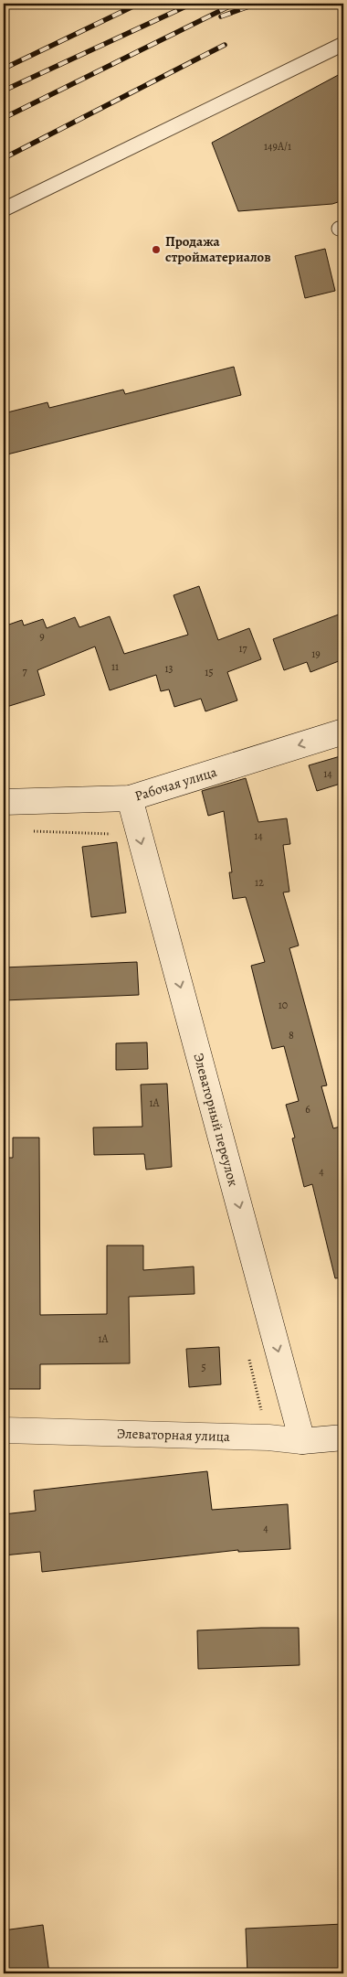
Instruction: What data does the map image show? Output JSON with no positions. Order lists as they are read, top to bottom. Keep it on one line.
{"streets":{"street":["Рабочая улица","Элеваторный переулок","Элеваторная улица"]},"crossings":[["Рабочая улица","Элеваторный переулок"],["Элеваторный переулок","Элеваторная улица"]],"one_way":["Рабочая улица","Элеваторный переулок"],"places":["Продажа стройматериалов"],"house_numbers":["149А/1","9","17","19","11","13","7","15","14","14","12","10","8","1А","6","4","1А","5","4"]}
